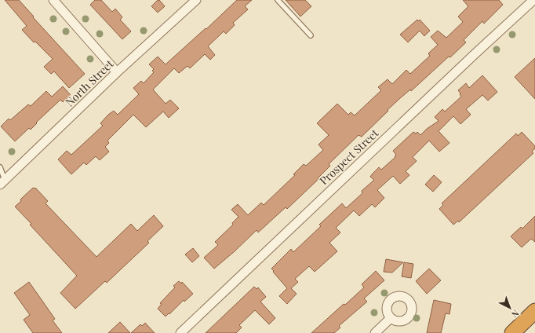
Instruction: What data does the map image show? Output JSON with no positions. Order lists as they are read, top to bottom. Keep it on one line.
{"streets":{"street":["North Street","Prospect Street"]},"north":"bottom right"}
